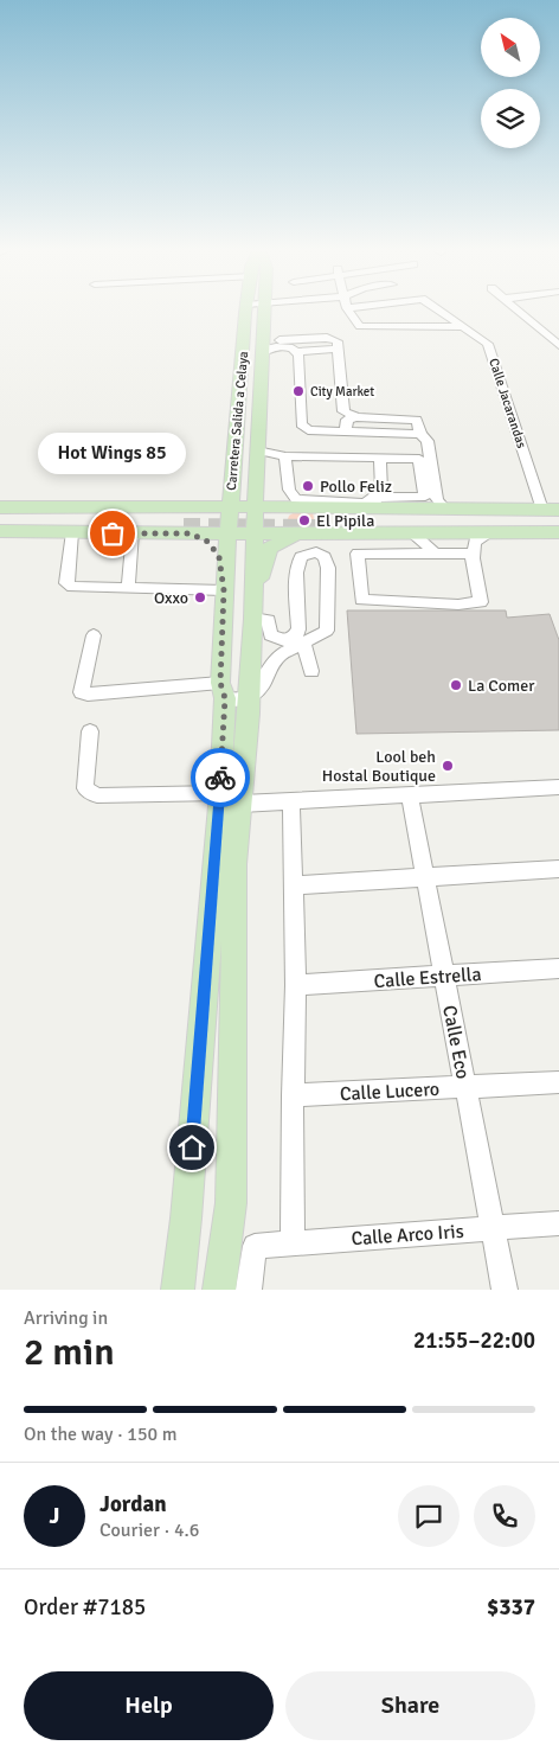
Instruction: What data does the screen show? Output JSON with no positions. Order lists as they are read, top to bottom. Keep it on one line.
{"streets":{"main road":["Carretera Salida a Celaya"],"street":["Calle Jacarandas","Calle Estrella","Calle Eco","Calle Lucero","Calle Arco Iris"]},"crossings":[["Calle Estrella","Calle Eco"],["Calle Eco","Calle Lucero"],["Calle Eco","Calle Arco Iris"]],"places":["City Market","Pollo Feliz","El Pipila","Hot Wings 85","Oxxo","La Comer","Lool beh Hostal Boutique"],"north":"top left","page":{"bubble":"Hot Wings 85","heading":["2 min","Arriving in","21:55–22:00"],"panel":["Jordan","Courier · 4.6","Order #7185","$337"],"bar":"On the way · 150 m","round":"J","buttons":["Help","Share"]}}
